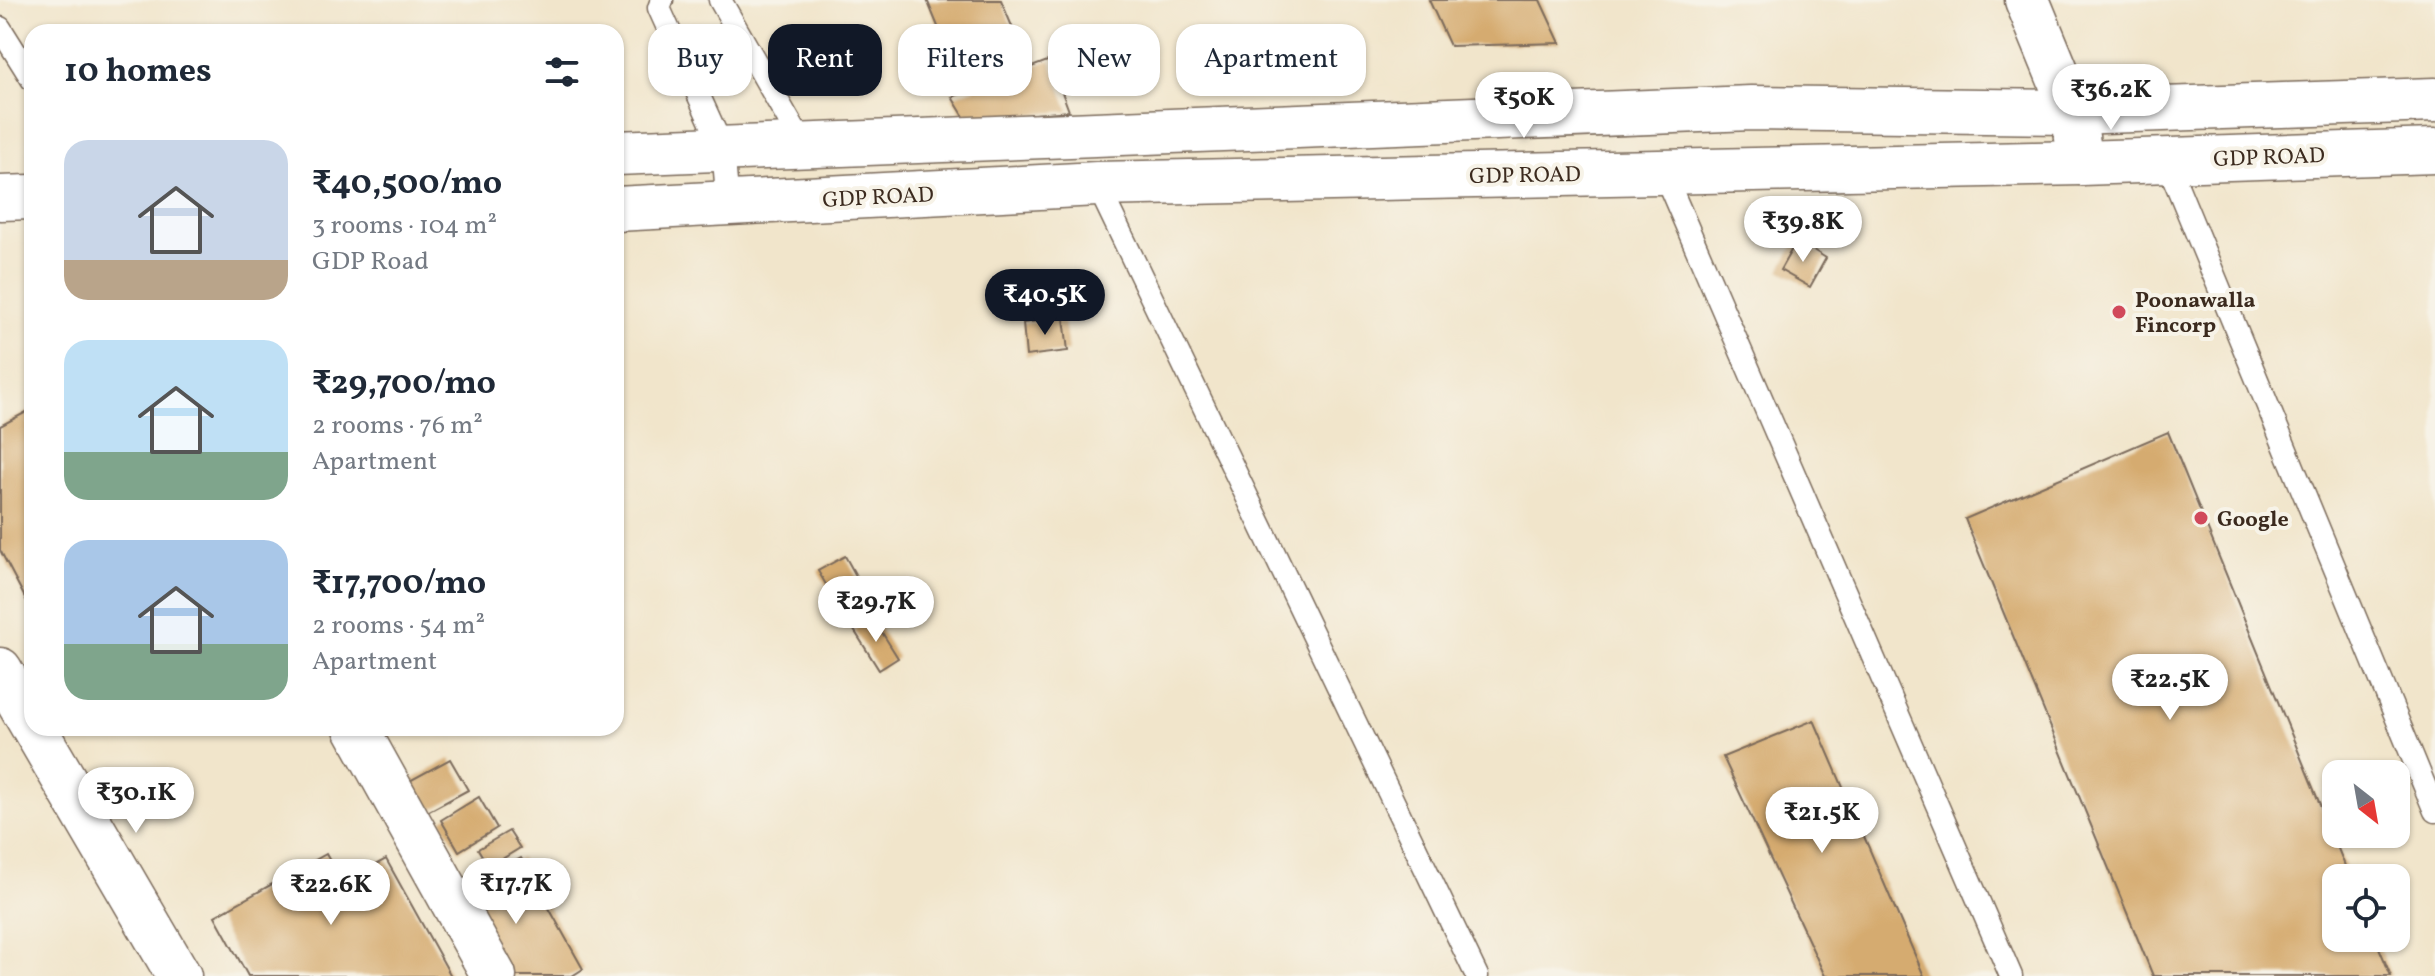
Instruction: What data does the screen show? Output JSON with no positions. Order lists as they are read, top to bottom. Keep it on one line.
{"streets":{"main road":["GDP ROAD"]},"places":["Poonawalla Fincorp","Google"],"north":"bottom right","page":{"chip":["Buy","Rent","Filters","New","Apartment"],"heading":"10 homes","price":["₹36.2K","₹50K","₹39.8K","₹40.5K","₹29.7K","₹22.5K","₹30.1K","₹21.5K","₹17.7K","₹22.6K"],"list":[{"name":"₹40,500/mo","note":"3 rooms · 104 m² · GDP Road"},{"name":"₹29,700/mo","note":"2 rooms · 76 m² · Apartment"},{"name":"₹17,700/mo","note":"2 rooms · 54 m² · Apartment"}]}}
